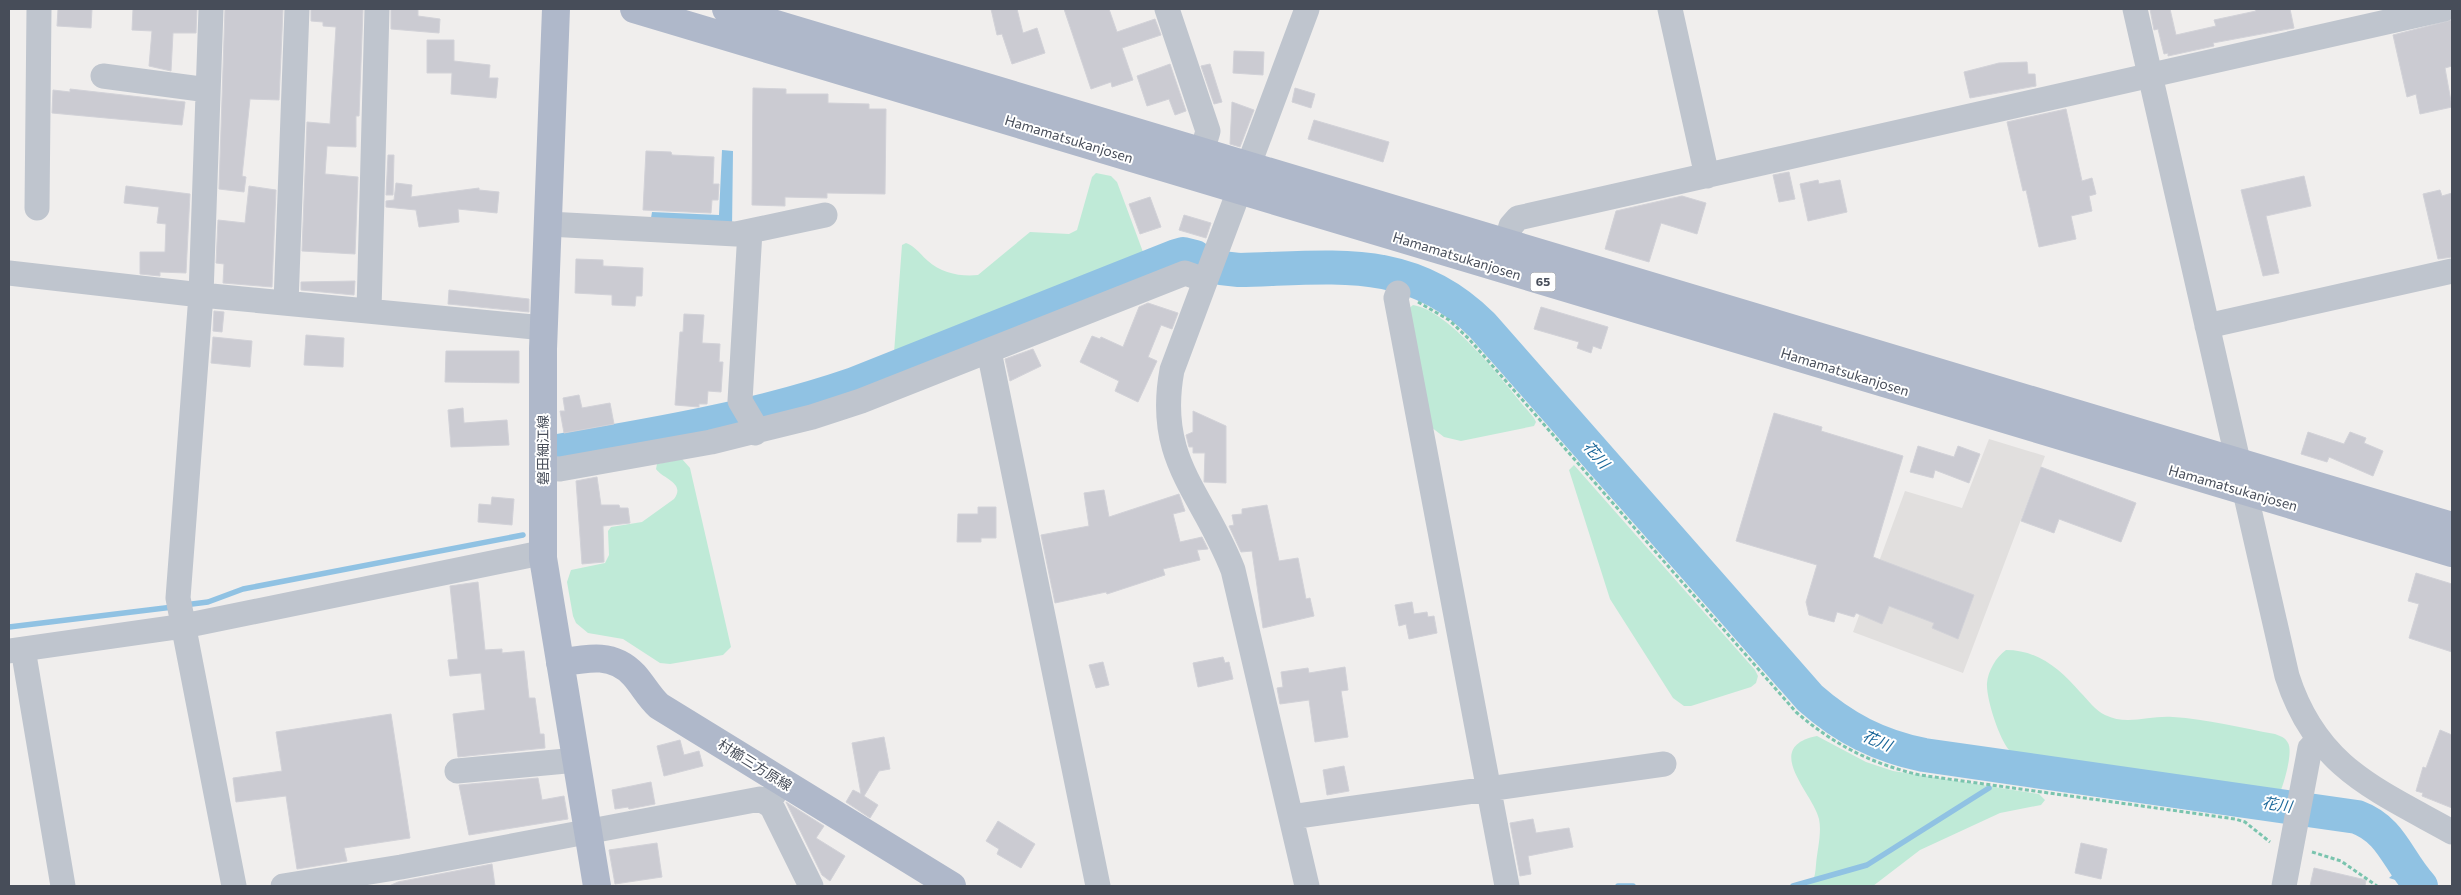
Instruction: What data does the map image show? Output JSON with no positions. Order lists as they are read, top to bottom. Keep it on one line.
{"streets":{"main road":["Hamamatsukanjosen","65","磐田細江線","村櫛三方原線"]},"crossings":[["磐田細江線","村櫛三方原線"]],"water":["花川"]}
